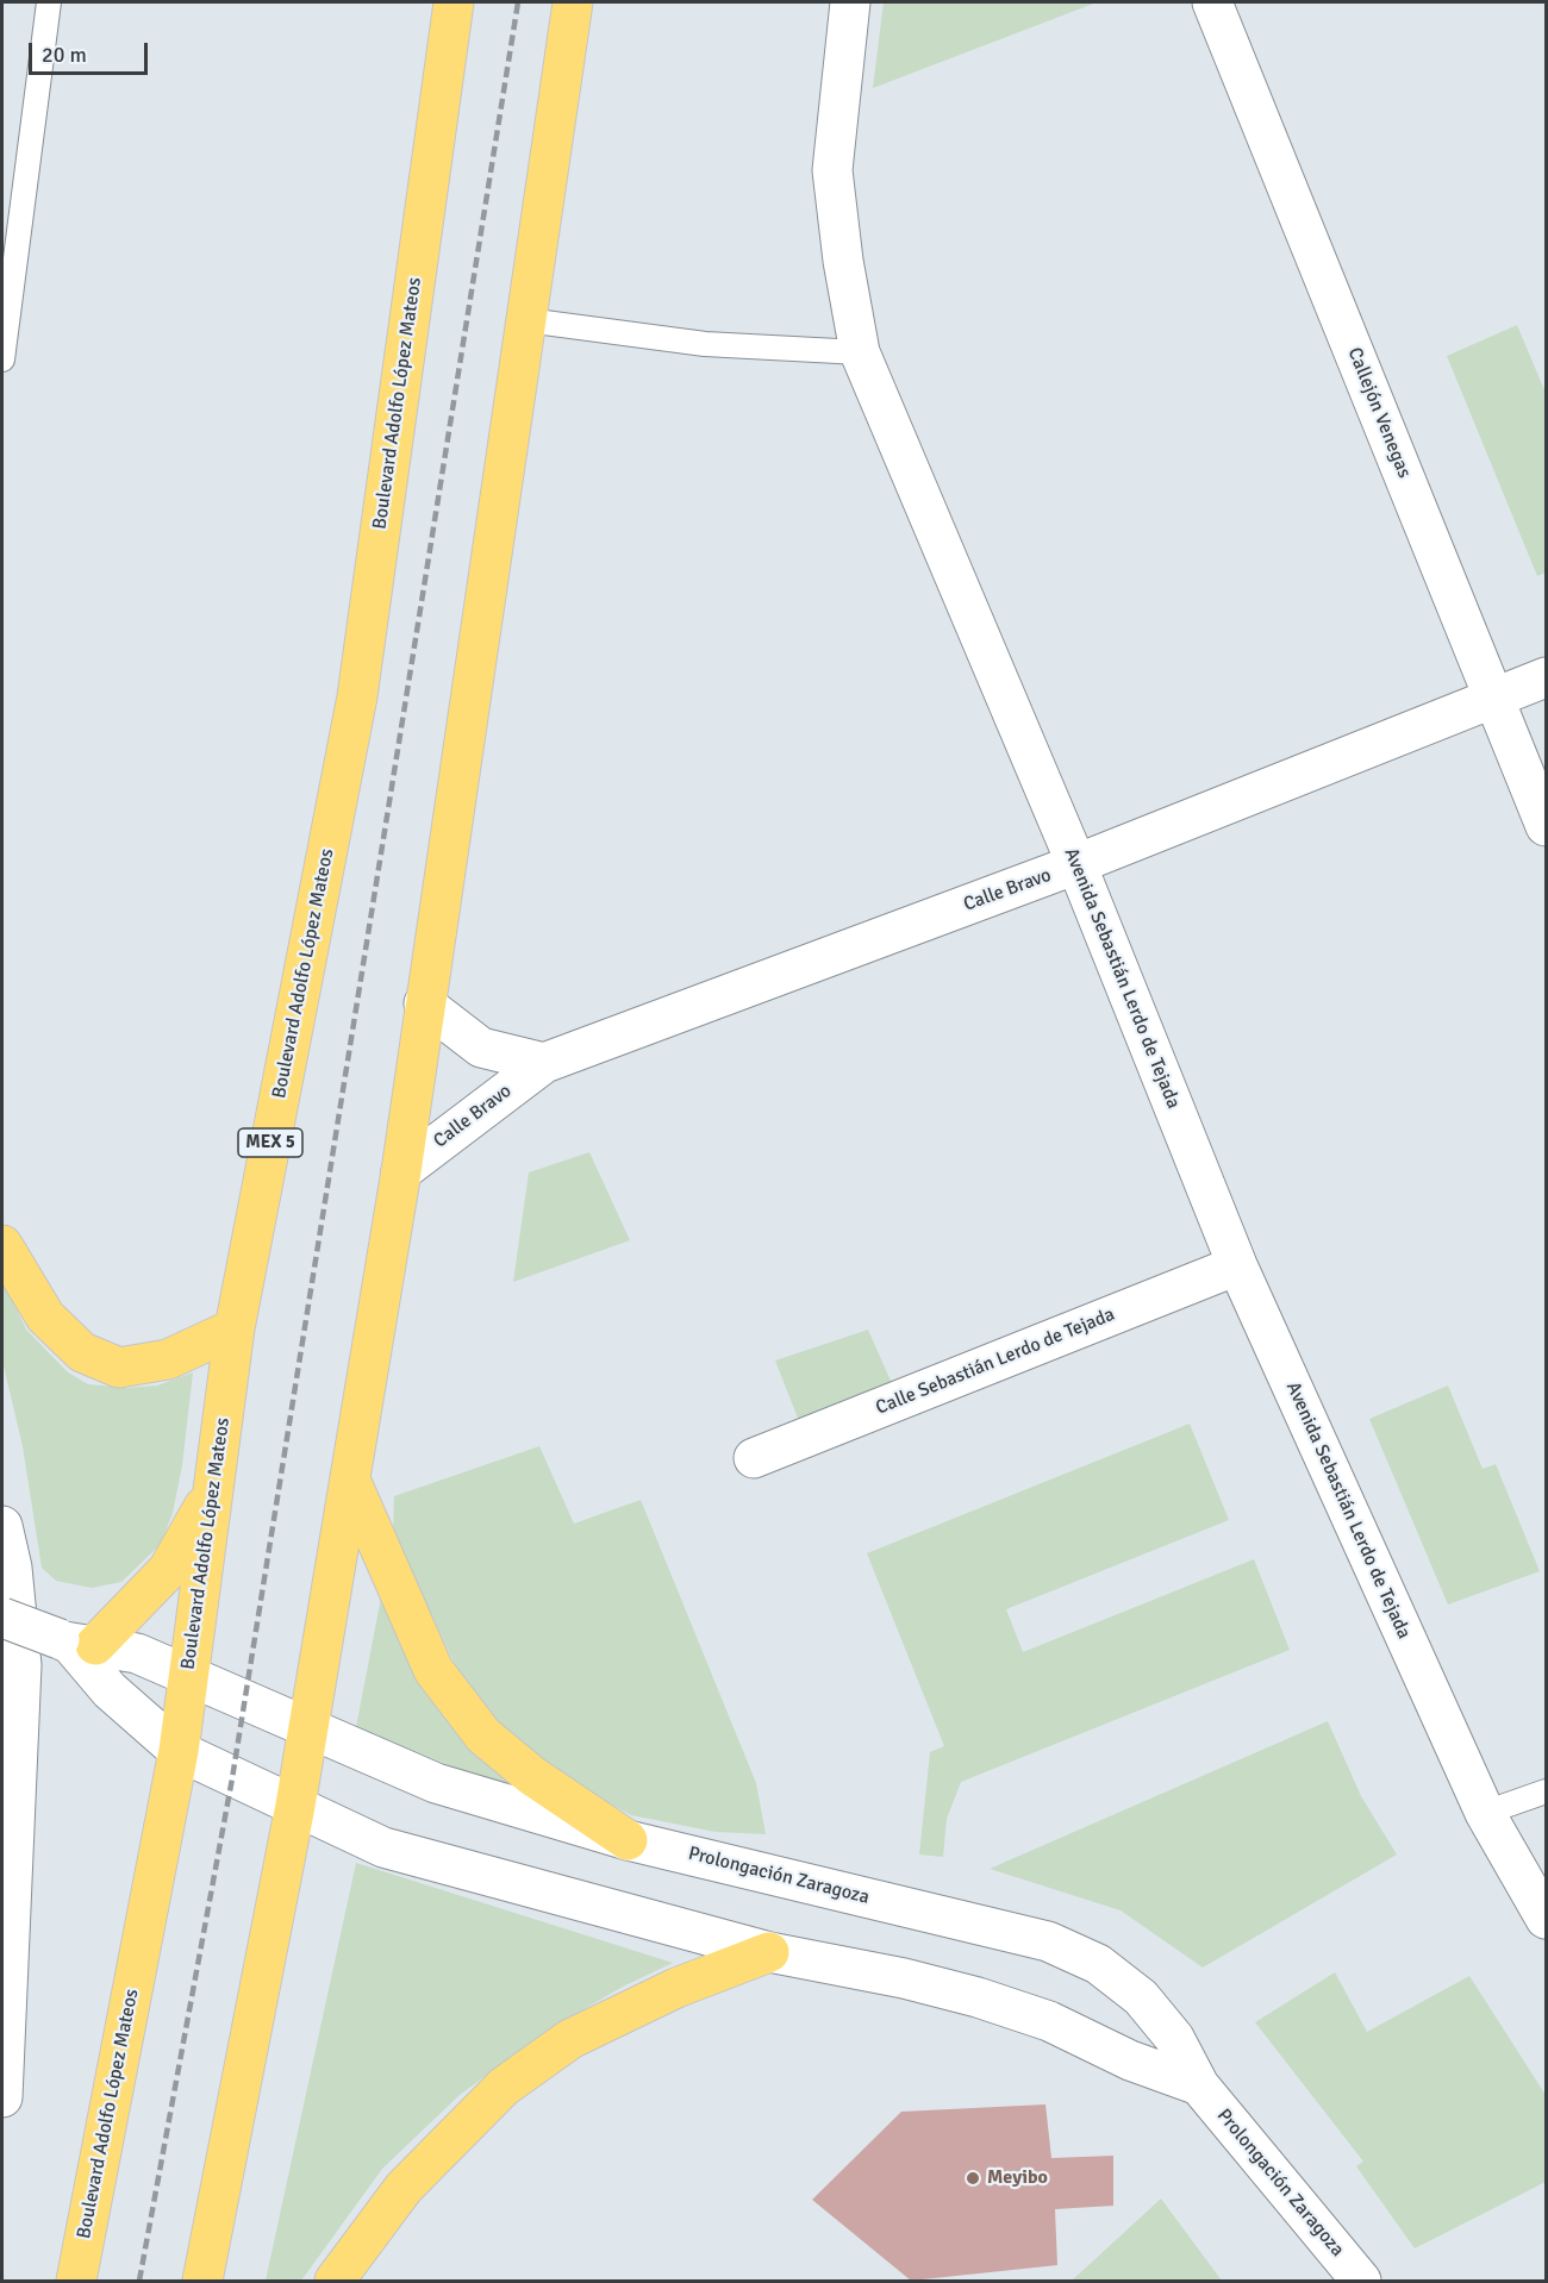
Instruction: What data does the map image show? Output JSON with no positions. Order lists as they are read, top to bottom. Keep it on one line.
{"streets":{"main road":["Boulevard Adolfo López Mateos","MEX 5"],"street":["Callejón Venegas","Calle Bravo","Avenida Sebastián Lerdo de Tejada","Calle Sebastián Lerdo de Tejada","Prolongación Zaragoza"]},"crossings":[["Boulevard Adolfo López Mateos","Prolongación Zaragoza"],["Callejón Venegas","Calle Bravo"],["Calle Bravo","Avenida Sebastián Lerdo de Tejada"],["Avenida Sebastián Lerdo de Tejada","Calle Sebastián Lerdo de Tejada"]],"places":["Meyibo"],"scale_bar":"20 m"}
